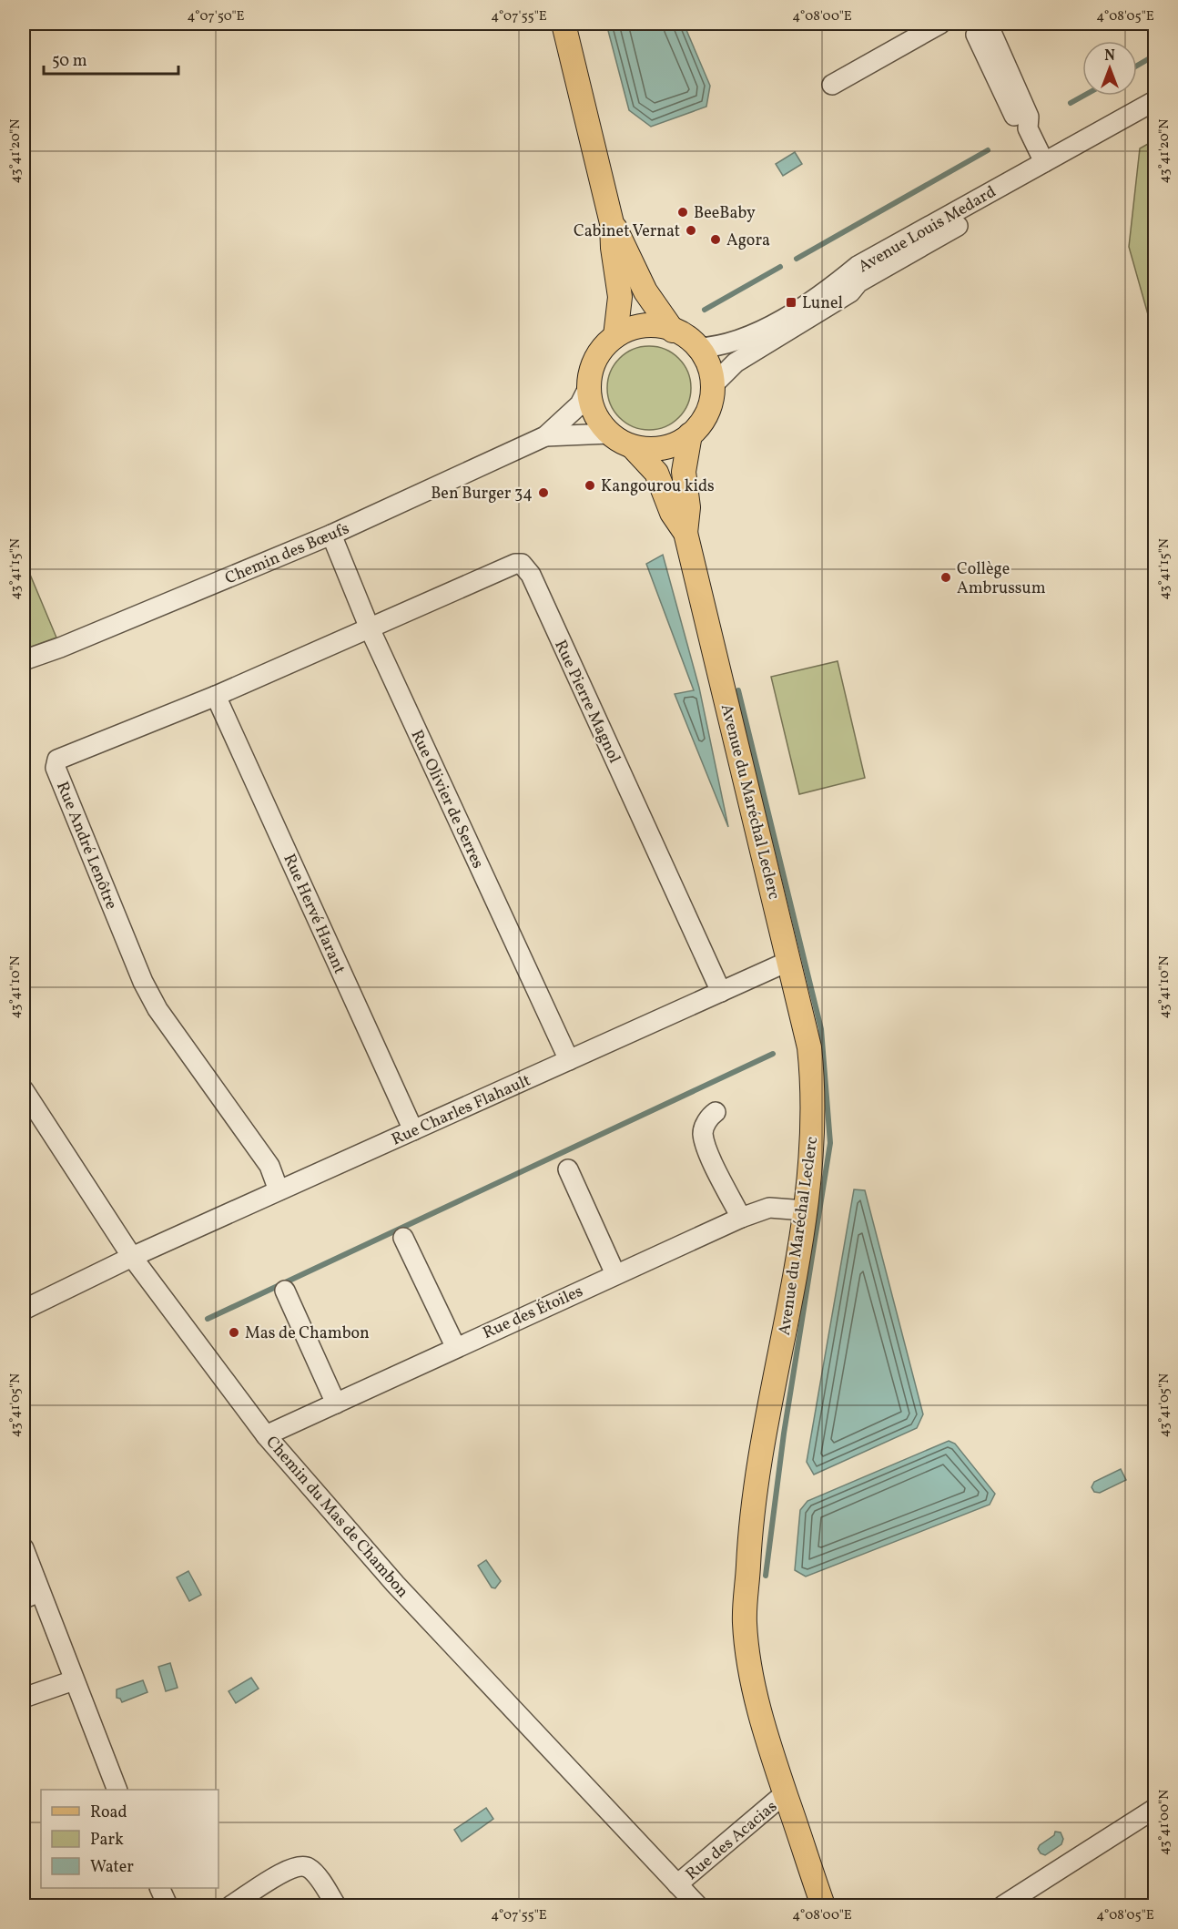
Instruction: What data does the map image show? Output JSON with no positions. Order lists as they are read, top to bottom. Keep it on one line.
{"streets":{"main road":["Avenue du Maréchal Leclerc"],"street":["Avenue Louis Medard","Chemin des Bœufs","Rue Pierre Magnol","Rue Olivier de Serres","Rue André Lenôtre","Rue Hervé Harant","Rue Charles Flahault","Rue des Étoiles","Chemin du Mas de Chambon","Rue des Acacias"]},"crossings":[["Avenue Louis Medard","Chemin des Bœufs"],["Avenue Louis Medard","Avenue du Maréchal Leclerc"],["Chemin des Bœufs","Rue Olivier de Serres"],["Chemin des Bœufs","Avenue du Maréchal Leclerc"],["Rue Pierre Magnol","Rue Olivier de Serres"],["Rue Pierre Magnol","Rue André Lenôtre"],["Rue Pierre Magnol","Rue Charles Flahault"],["Rue Olivier de Serres","Rue André Lenôtre"],["Rue Olivier de Serres","Rue Charles Flahault"],["Avenue du Maréchal Leclerc","Rue Charles Flahault"],["Avenue du Maréchal Leclerc","Rue des Étoiles"],["Avenue du Maréchal Leclerc","Rue des Acacias"],["Rue André Lenôtre","Rue Hervé Harant"],["Rue André Lenôtre","Rue Charles Flahault"],["Rue Hervé Harant","Rue Charles Flahault"],["Rue Charles Flahault","Chemin du Mas de Chambon"],["Rue des Étoiles","Chemin du Mas de Chambon"],["Chemin du Mas de Chambon","Rue des Acacias"]],"places":{"other":["BeeBaby","Cabinet Vernat","Agora","Kangourou kids","Ben Burger 34","Collège Ambrussum","Mas de Chambon"],"transit":["Lunel"]},"legend":["Road","Park","Water"],"scale_bar":"50 m","north":"top","coordinates":["4°07'50\"E","4°07'55\"E","4°08'00\"E","4°08'05\"E","43°41'20\"N","43°41'15\"N","43°41'10\"N","43°41'05\"N","43°41'00\"N"]}
